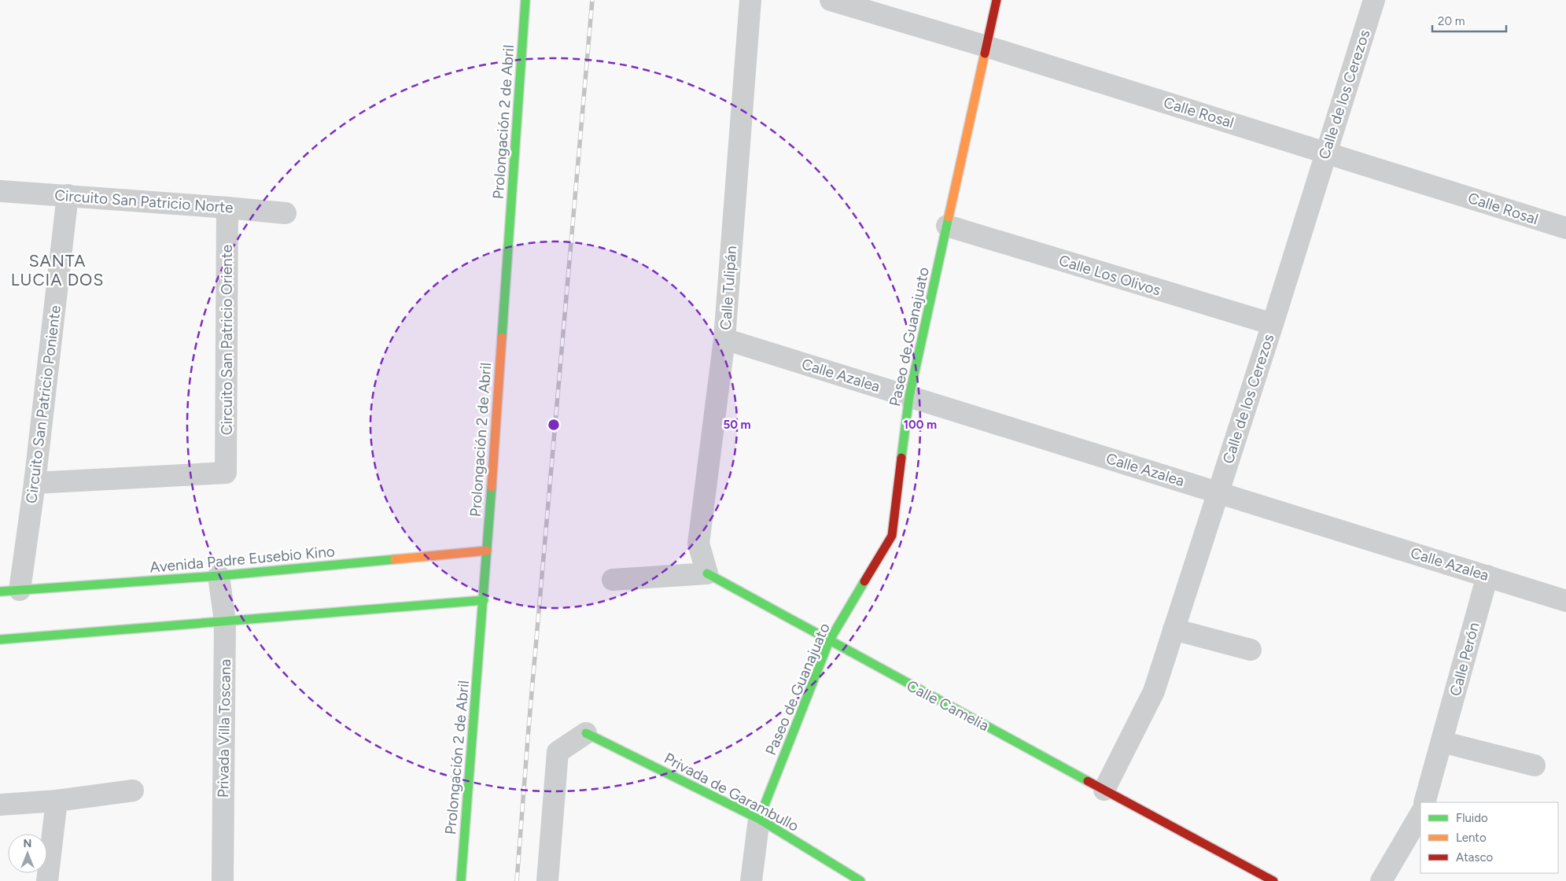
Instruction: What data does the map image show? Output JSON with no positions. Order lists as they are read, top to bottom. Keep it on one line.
{"streets":{"main road":["Prolongación 2 de Abril","Paseo de Guanajuato","Avenida Padre Eusebio Kino","Calle Camelia","Privada de Garambullo"],"street":["Calle de los Cerezos","Calle Rosal","Circuito San Patricio Norte","Calle Los Olivos","Calle Tulipán","Circuito San Patricio Oriente","Calle Azalea","Circuito San Patricio Poniente","Calle Perón","Privada Villa Toscana"]},"crossings":[["Calle de los Cerezos","Calle Rosal"],["Calle de los Cerezos","Calle Los Olivos"],["Calle de los Cerezos","Calle Azalea"],["Calle de los Cerezos","Calle Camelia"],["Calle Rosal","Paseo de Guanajuato"],["Prolongación 2 de Abril","Avenida Padre Eusebio Kino"],["Circuito San Patricio Norte","Circuito San Patricio Oriente"],["Circuito San Patricio Norte","Circuito San Patricio Poniente"],["Calle Los Olivos","Paseo de Guanajuato"],["Calle Tulipán","Calle Azalea"],["Calle Tulipán","Calle Camelia"],["Paseo de Guanajuato","Calle Azalea"],["Paseo de Guanajuato","Calle Camelia"],["Paseo de Guanajuato","Privada de Garambullo"],["Circuito San Patricio Oriente","Circuito San Patricio Poniente"],["Calle Azalea","Calle Perón"],["Circuito San Patricio Poniente","Avenida Padre Eusebio Kino"],["Avenida Padre Eusebio Kino","Privada Villa Toscana"]],"districts":["SANTA LUCIA DOS"],"legend":["Fluido","Lento","Atasco"],"scale_bar":"20 m","north":"top","rings":["50 m","100 m"]}
